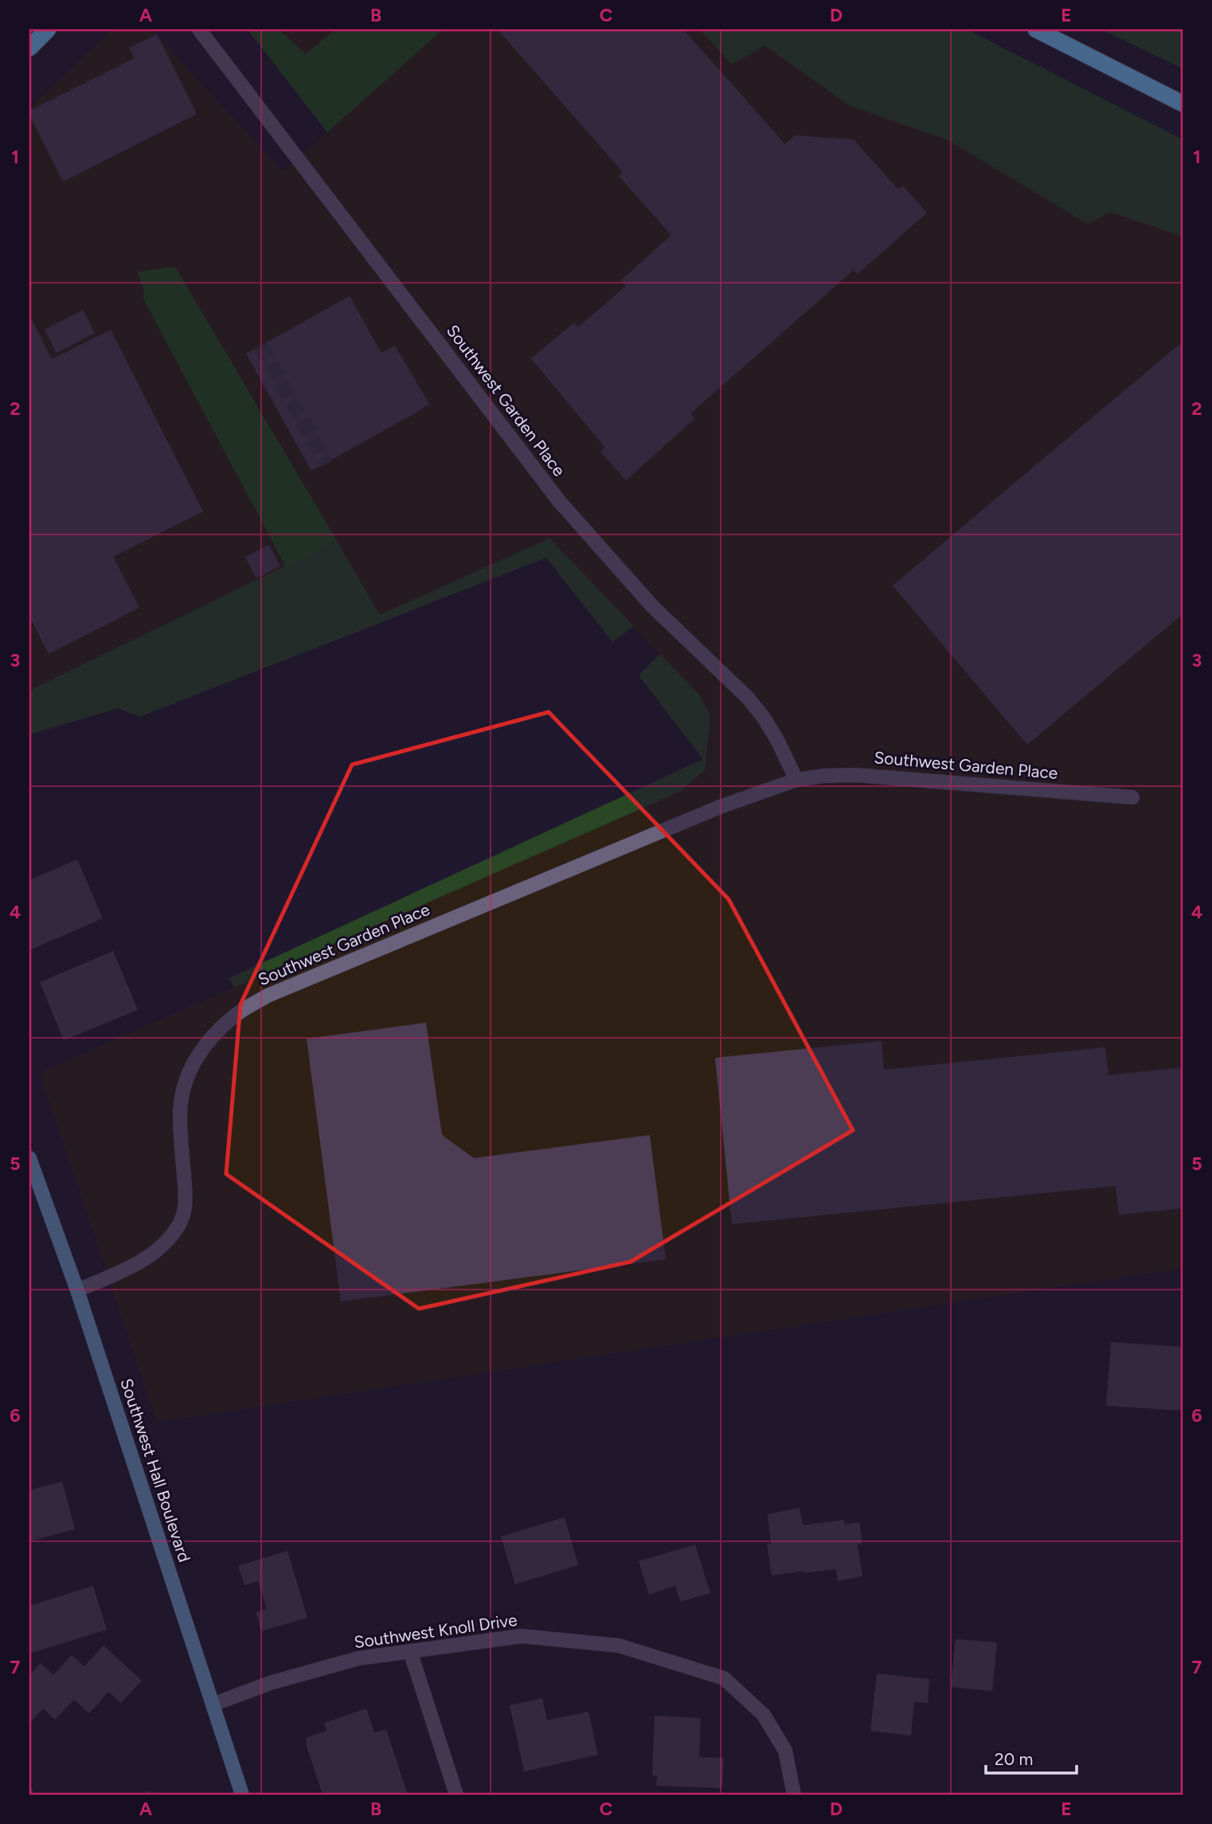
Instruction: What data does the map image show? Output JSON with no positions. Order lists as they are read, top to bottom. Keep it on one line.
{"streets":{"main road":["Southwest Hall Boulevard"],"street":["Southwest Garden Place","Southwest Knoll Drive"]},"crossings":[["Southwest Garden Place","Southwest Hall Boulevard"],["Southwest Hall Boulevard","Southwest Knoll Drive"]],"scale_bar":"20 m","grid":{"columns":["A","B","C","D","E"],"rows":["1","2","3","4","5","6","7"]}}
